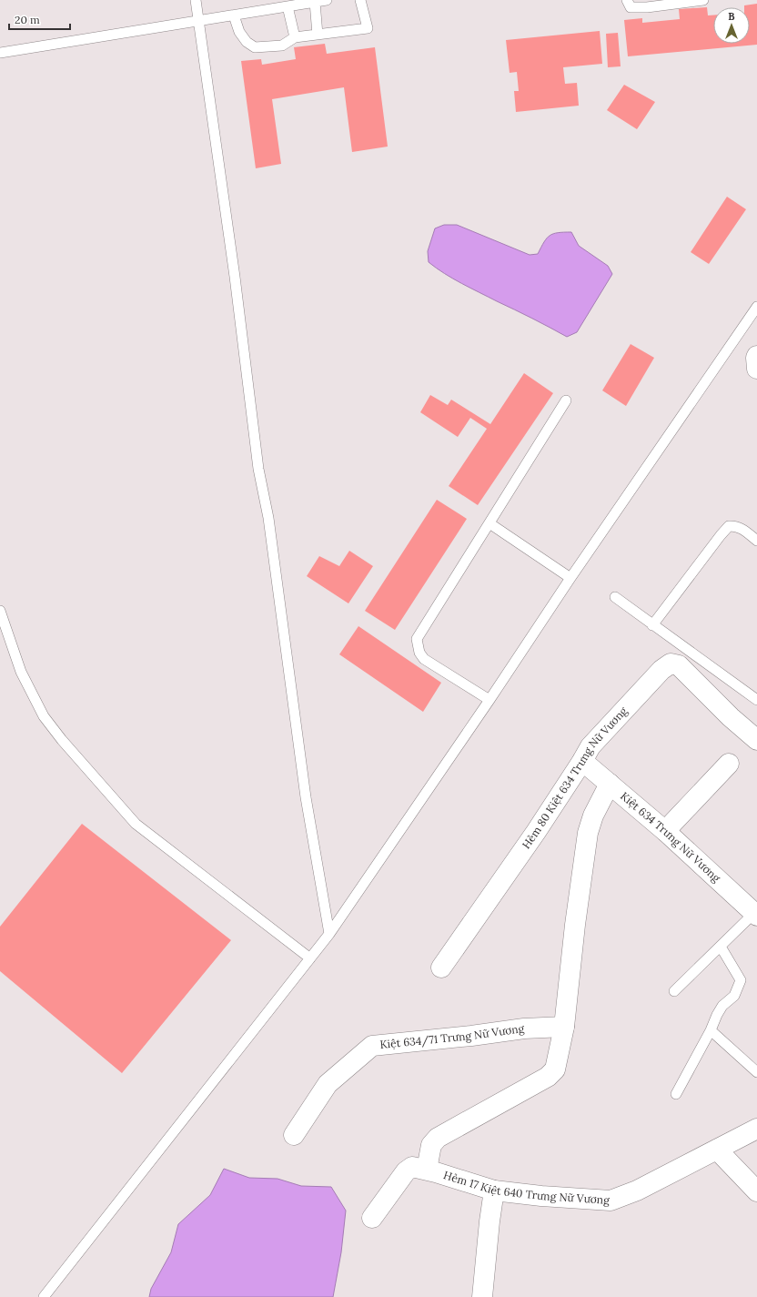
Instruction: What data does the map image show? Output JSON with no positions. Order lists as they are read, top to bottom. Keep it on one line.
{"streets":{"street":["Hẻm 80 Kiệt 634 Trưng Nữ Vương","Kiệt 634 Trưng Nữ Vương","Kiệt 634/71 Trưng Nữ Vương","Hẻm 17 Kiệt 640 Trưng Nữ Vương"]},"crossings":[["Hẻm 80 Kiệt 634 Trưng Nữ Vương","Kiệt 634 Trưng Nữ Vương"]],"scale_bar":"20 m","north":"top"}
